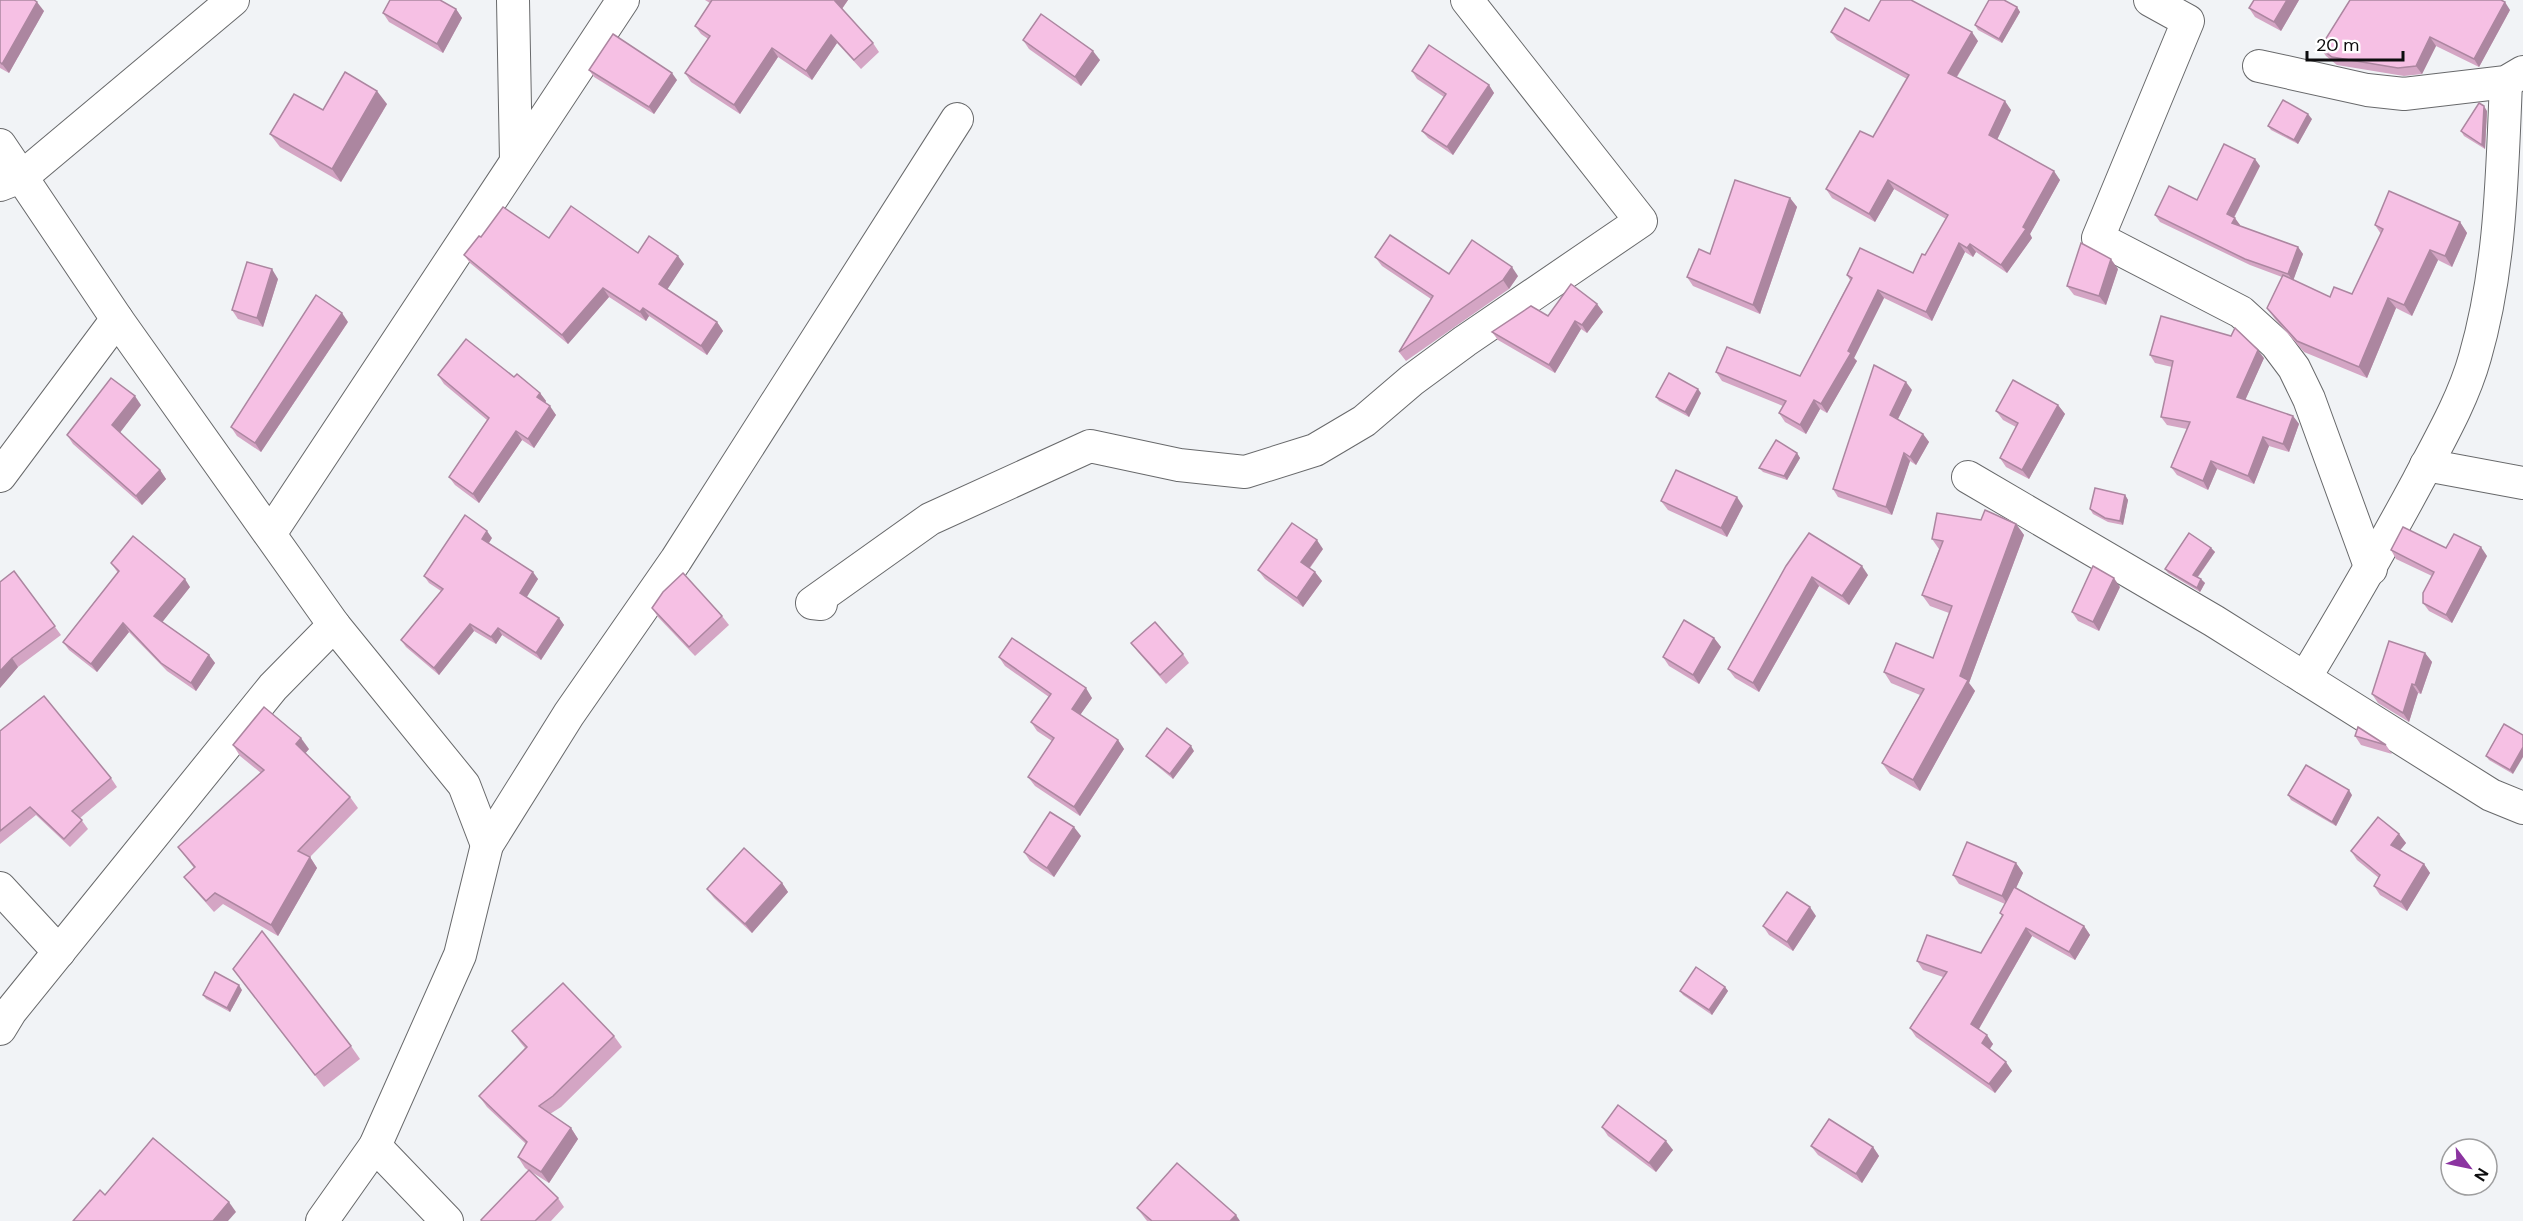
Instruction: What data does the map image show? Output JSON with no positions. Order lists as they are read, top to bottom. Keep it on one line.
{"scale_bar":"20 m","north":"bottom right"}
